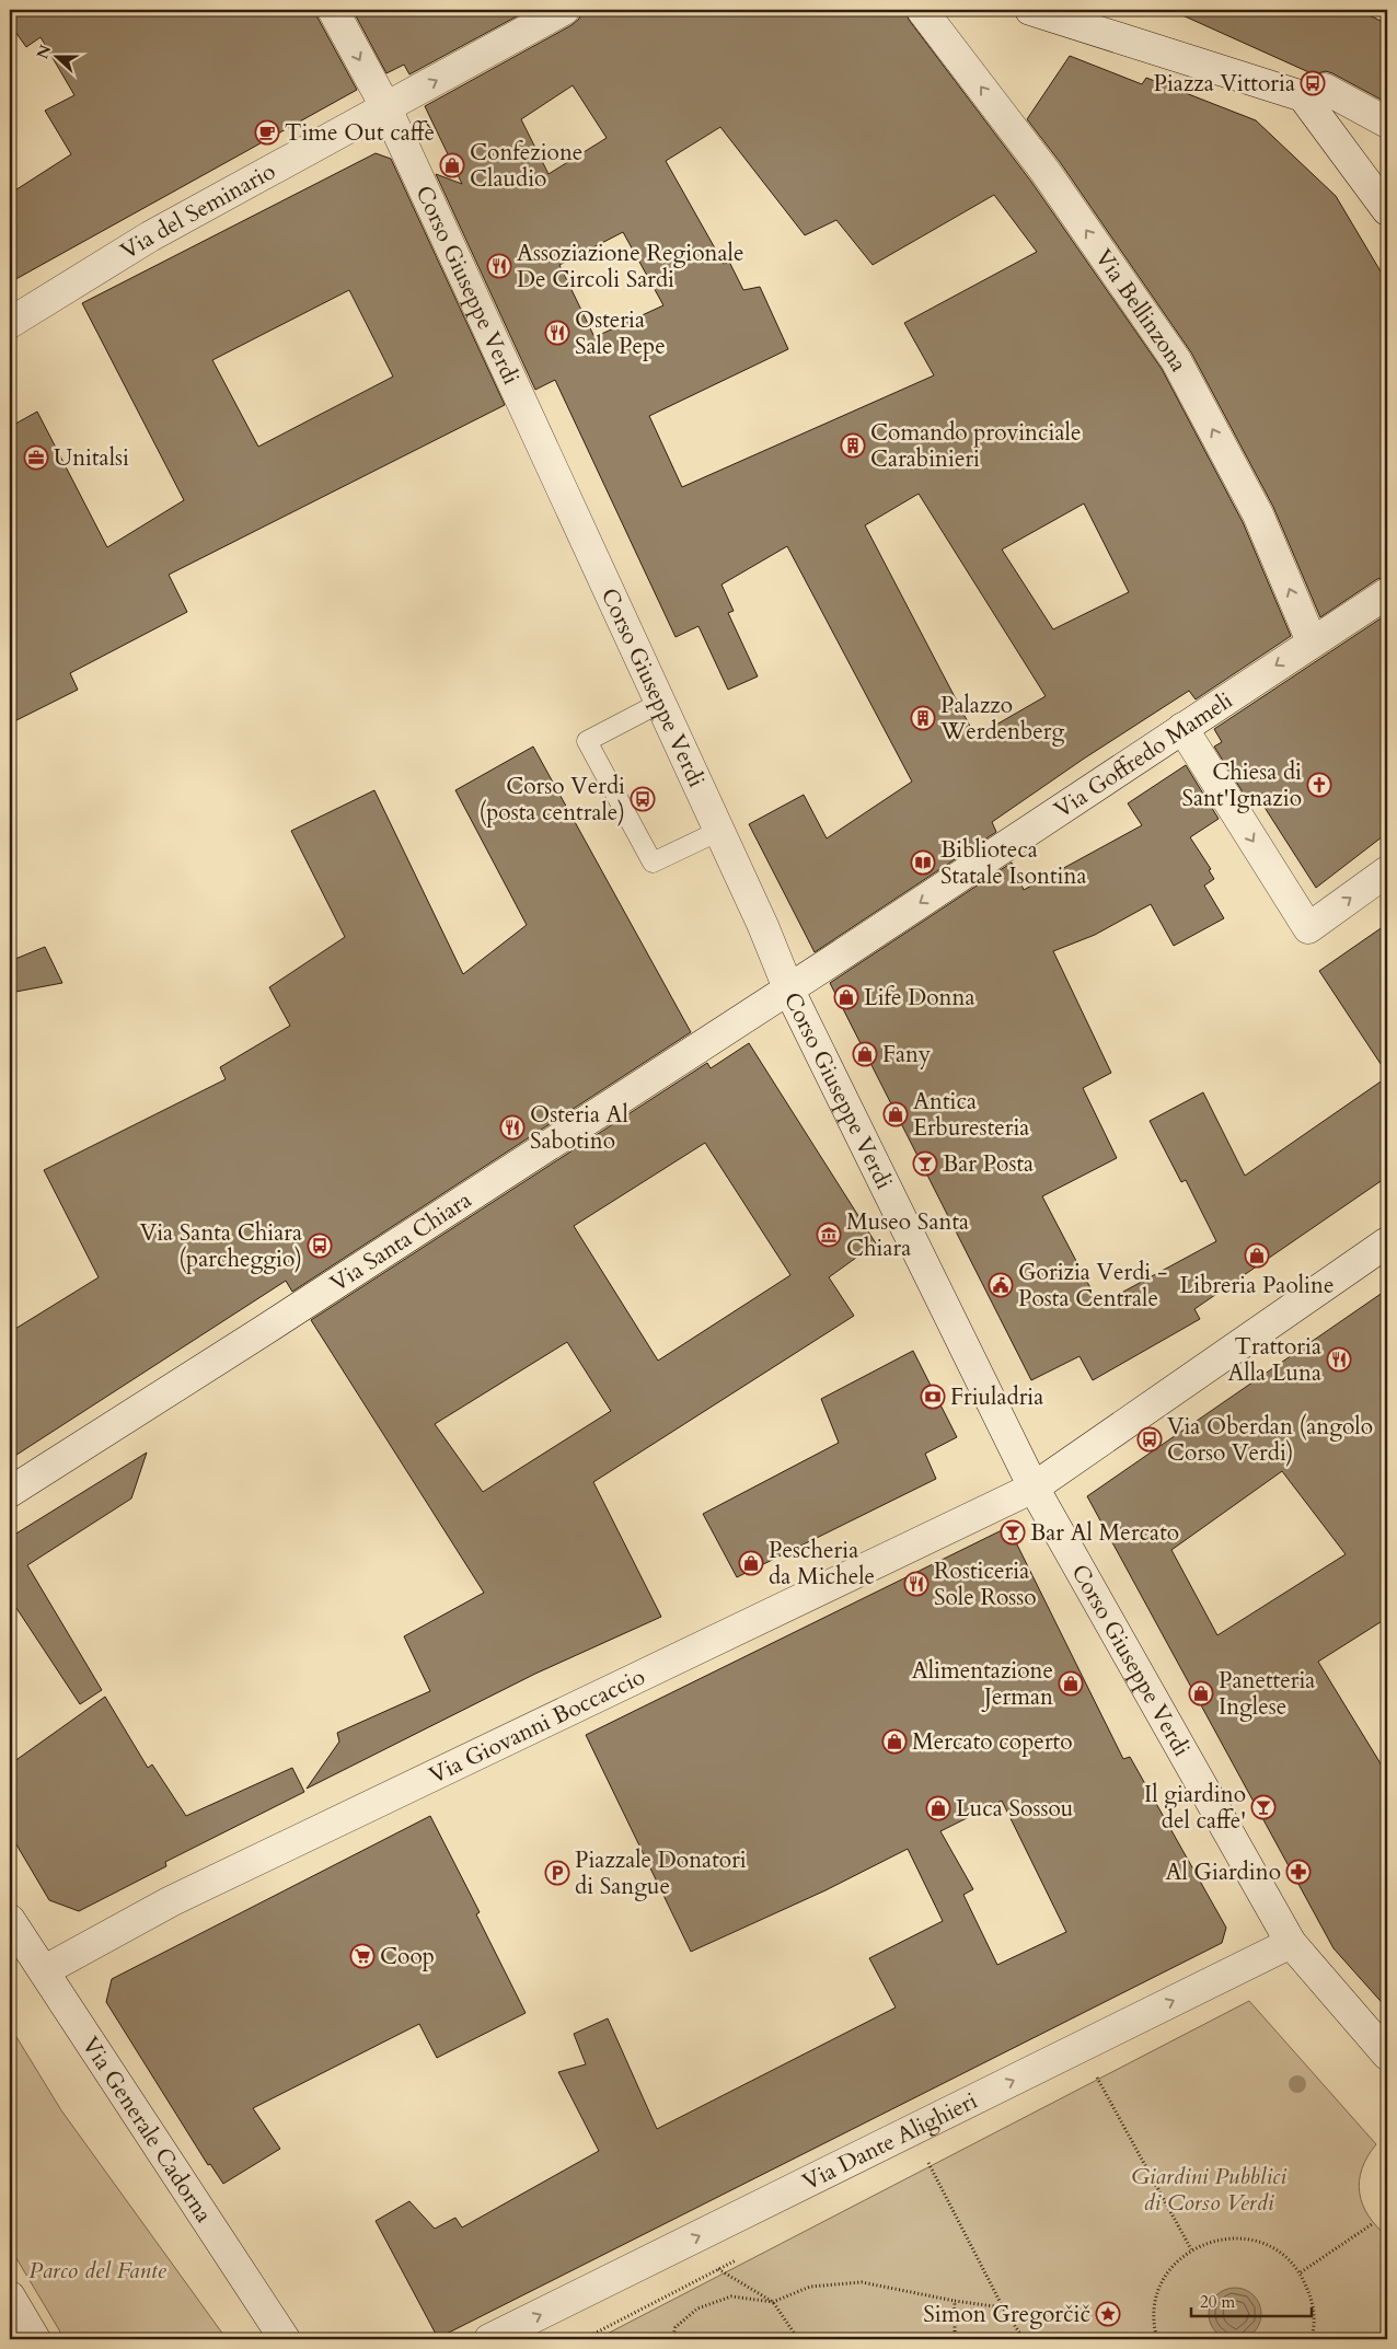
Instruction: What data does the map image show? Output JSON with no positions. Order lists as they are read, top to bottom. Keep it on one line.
{"streets":{"street":["Via del Seminario","Corso Giuseppe Verdi","Via Bellinzona","Via Goffredo Mameli","Via Santa Chiara","Via Giovanni Boccaccio","Via Generale Cadorna","Via Dante Alighieri"]},"crossings":[["Via del Seminario","Corso Giuseppe Verdi"],["Corso Giuseppe Verdi","Via Goffredo Mameli"],["Corso Giuseppe Verdi","Via Santa Chiara"],["Corso Giuseppe Verdi","Via Giovanni Boccaccio"],["Corso Giuseppe Verdi","Via Dante Alighieri"],["Via Bellinzona","Via Goffredo Mameli"],["Via Goffredo Mameli","Via Santa Chiara"],["Via Giovanni Boccaccio","Via Generale Cadorna"]],"one_way":["Via Bellinzona","Via Goffredo Mameli","Via Dante Alighieri"],"parks":["Giardini Pubblici di Corso Verdi","Parco del Fante"],"places":{"bus stop":["Piazza Vittoria","Corso Verdi (posta centrale)","Via Santa Chiara (parcheggio)","Via Oberdan (angolo Corso Verdi)"],"cafe":["Time Out caffè"],"shop":["Confezione Claudio","Life Donna","Fany","Antica Erburesteria","Libreria Paoline","Pescheria da Michele","Alimentazione Jerman","Panetteria Inglese","Mercato coperto","Luca Sossou"],"restaurant":["Assoziazione Regionale De Circoli Sardi","Osteria Sale Pepe","Osteria Al Sabotino","Trattoria Alla Luna","Rosticeria Sole Rosso"],"building":["Comando provinciale Carabinieri","Palazzo Werdenberg"],"office":["Unitalsi"],"church":["Chiesa di Sant'Ignazio"],"library":["Biblioteca Statale Isontina"],"bar":["Bar Posta","Bar Al Mercato","Il giardino del caffe'"],"museum":["Museo Santa Chiara"],"public building":["Gorizia Verdi - Posta Centrale"],"bank":["Friuladria"],"pharmacy":["Al Giardino"],"parking":["Piazzale Donatori di Sangue"],"supermarket":["Coop"],"place":["Simon Gregorčič"]},"scale_bar":"20 m","north":"left"}
